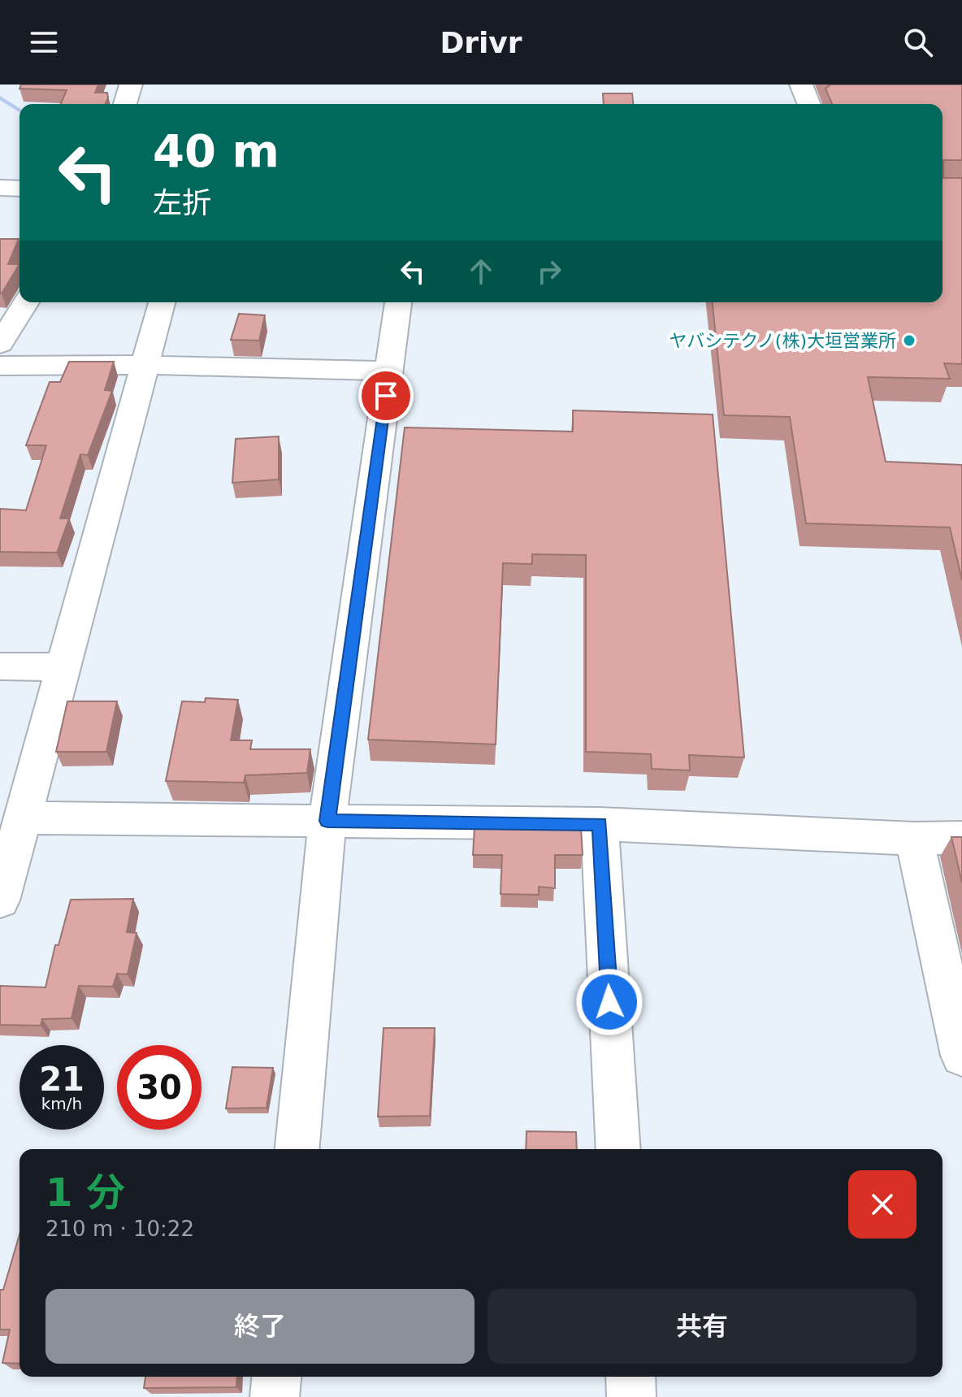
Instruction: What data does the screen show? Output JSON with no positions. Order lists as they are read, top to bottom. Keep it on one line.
{"places":["ヤバシテクノ(株)大垣営業所"],"page":{"header":"Drivr","turn":["40 m","左折"],"speed":"21 km/h","limit":"30","heading":["1 分","210 m · 10:22"],"buttons":["終了","共有"]}}
